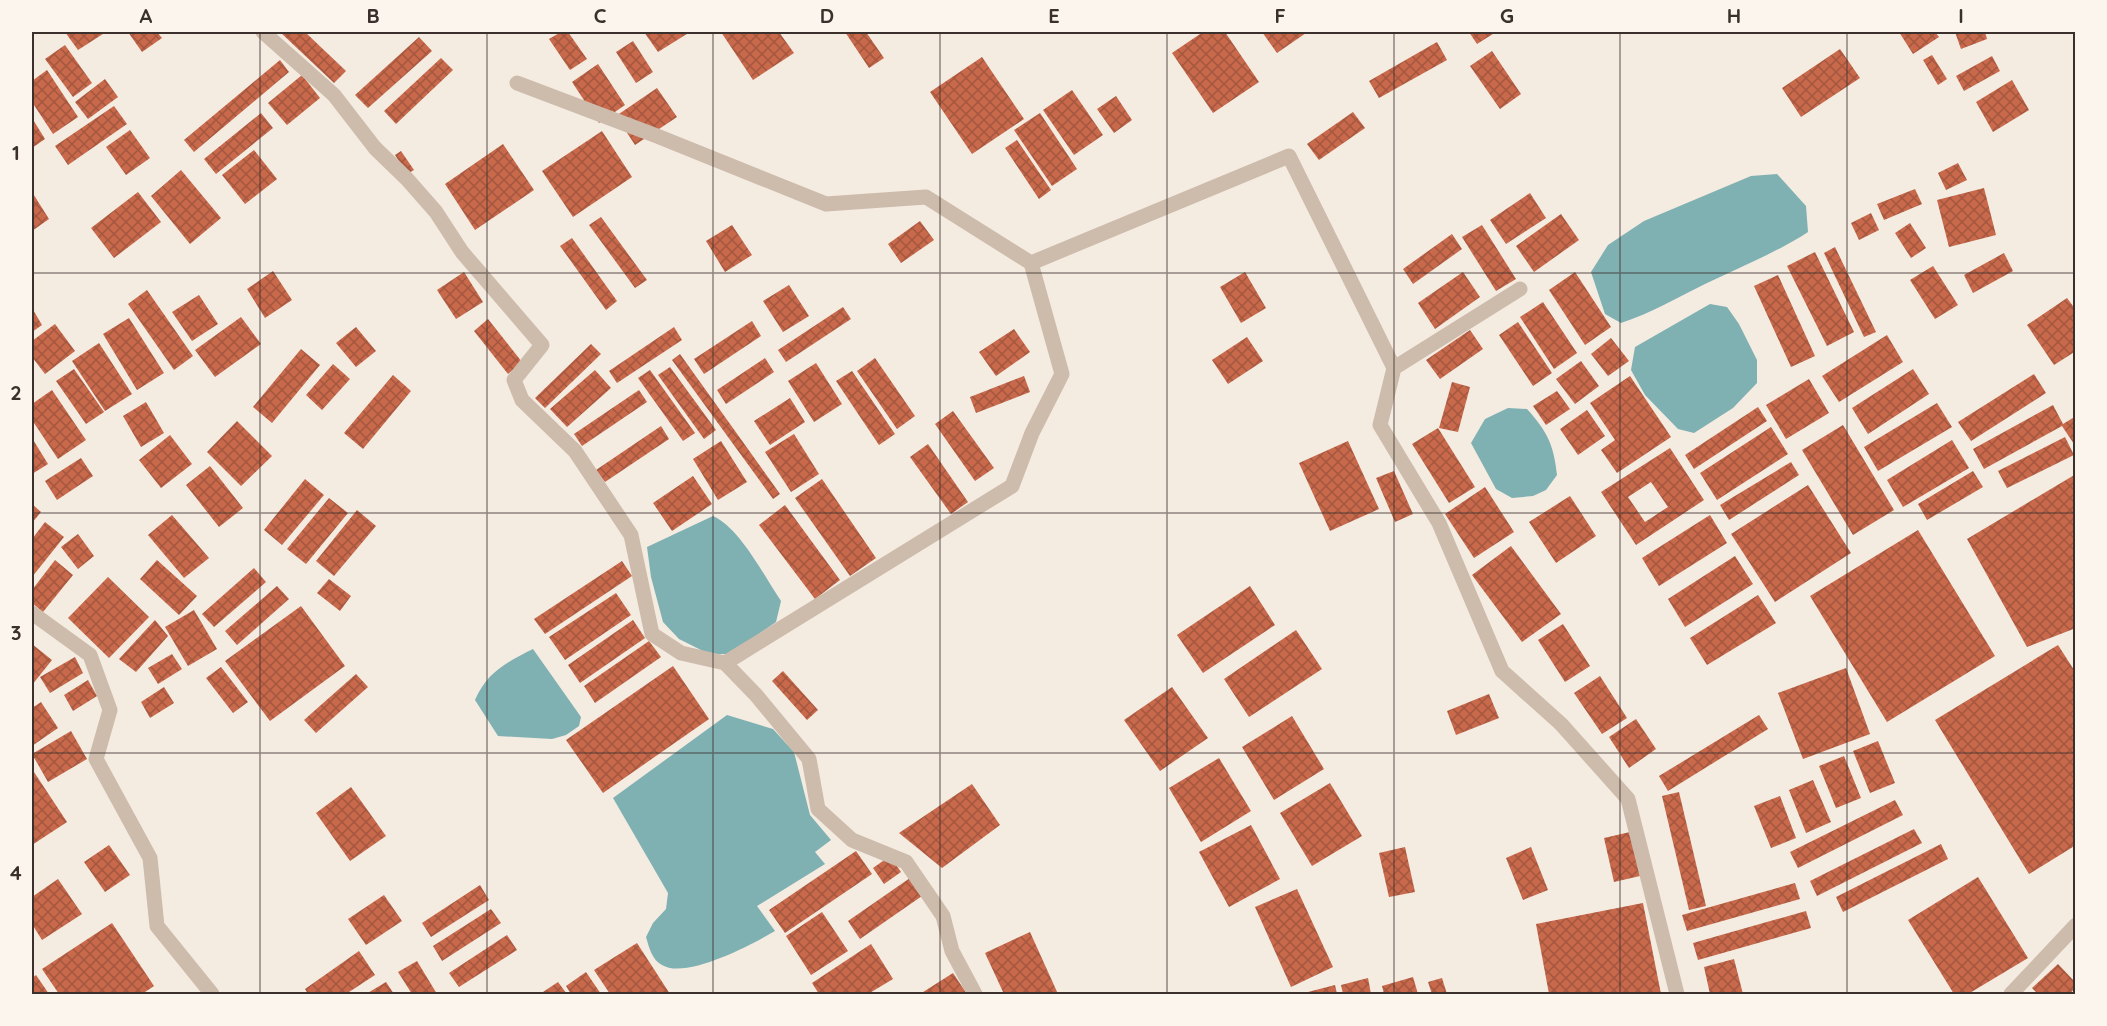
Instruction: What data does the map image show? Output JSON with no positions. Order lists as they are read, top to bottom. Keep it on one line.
{"grid":{"columns":["A","B","C","D","E","F","G","H","I"],"rows":["1","2","3","4"]}}
